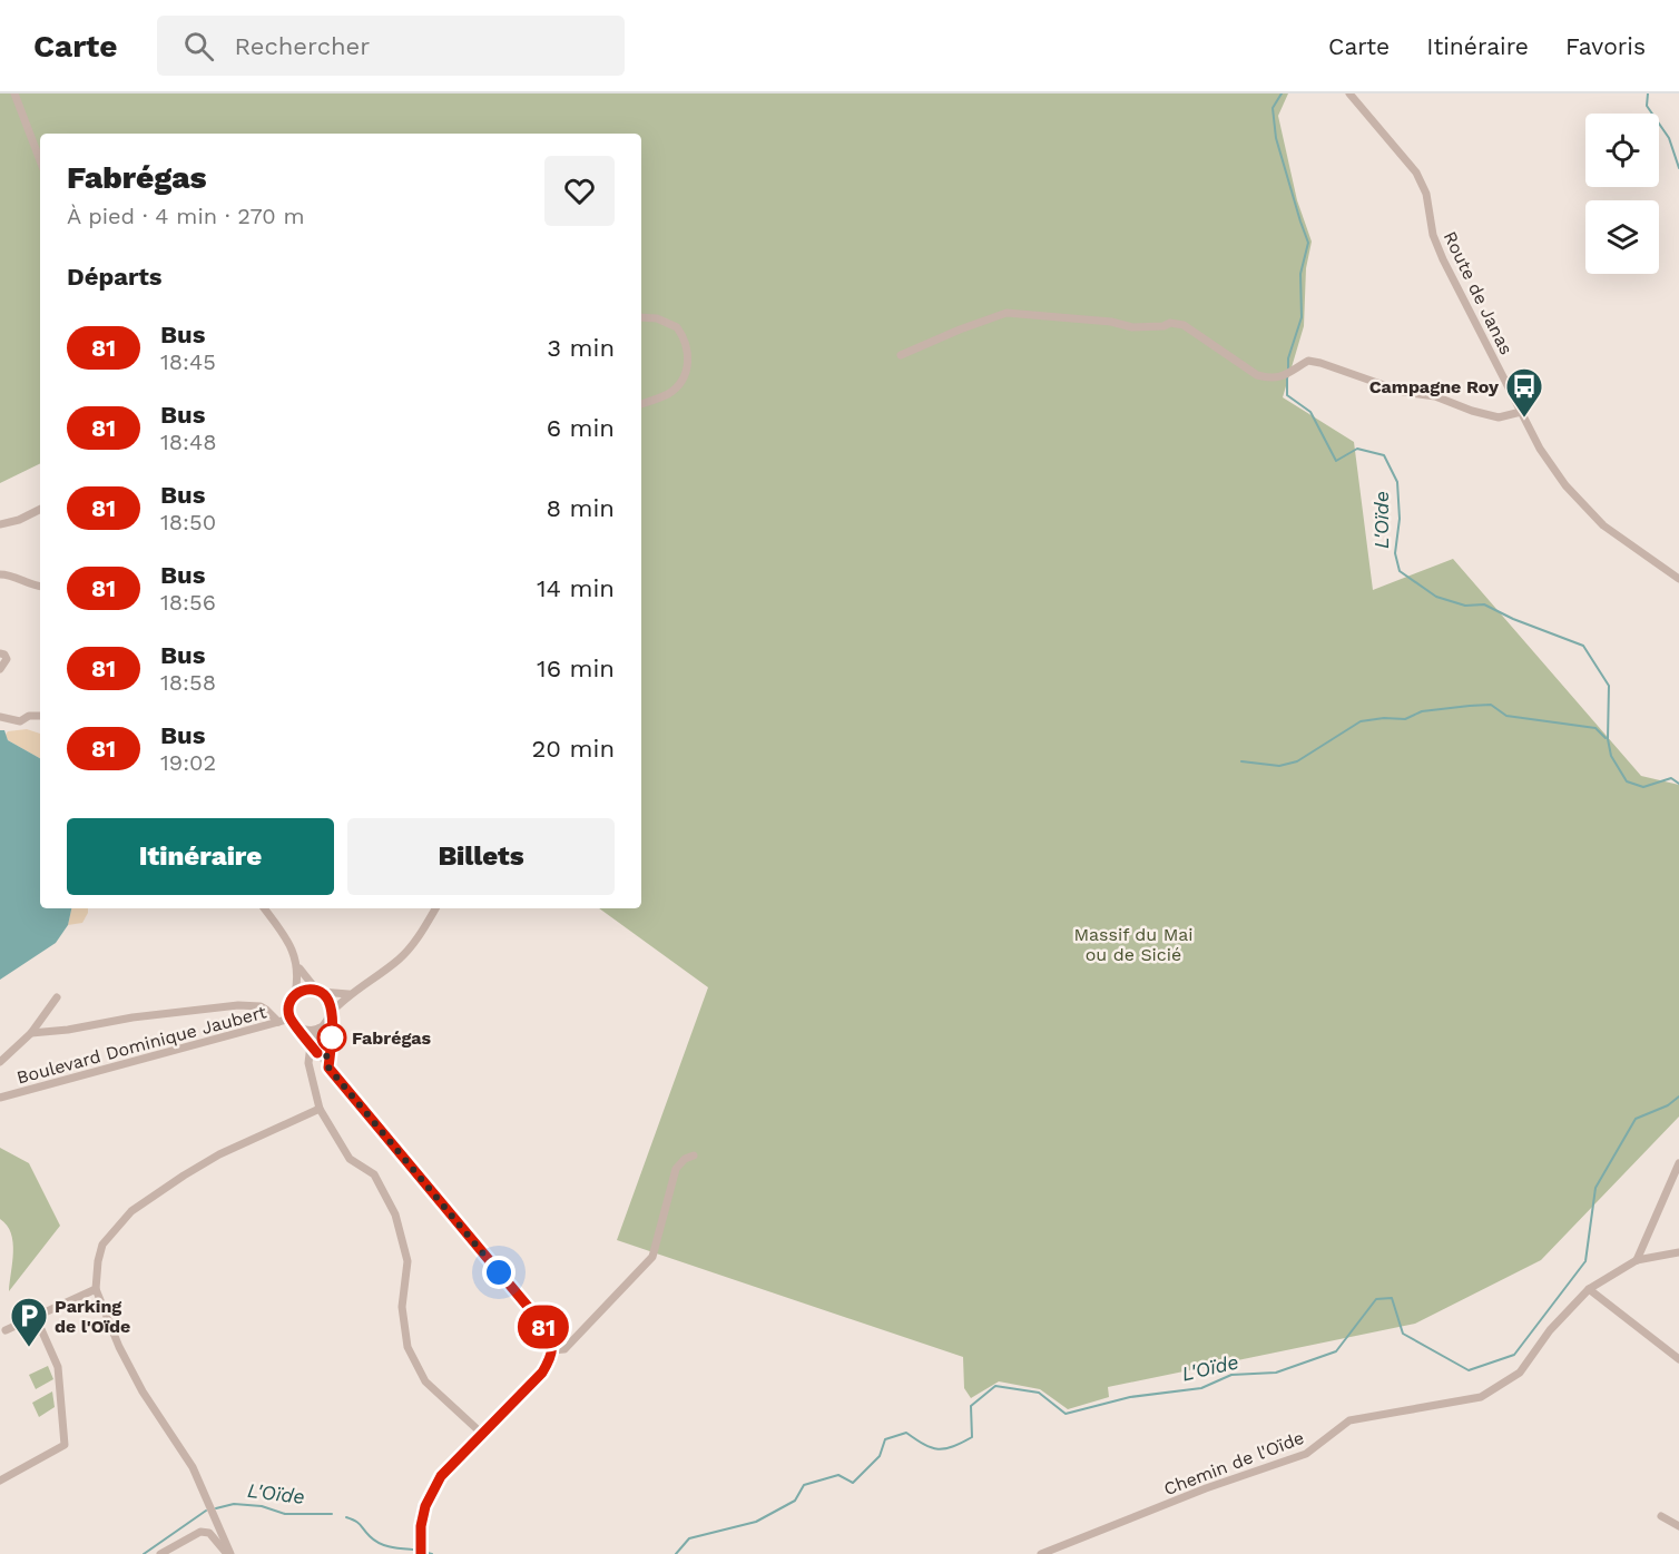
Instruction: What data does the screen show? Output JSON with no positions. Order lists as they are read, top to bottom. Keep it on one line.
{"streets":{"street":["Route de Janas","Boulevard Dominique Jaubert","Chemin de l'Oïde"]},"water":["L'Oïde"],"parks":["Massif du Mai ou de Sicié"],"places":{"bus stop":["Campagne Roy"],"other":["Fabrégas"],"parking":["Parking de l'Oïde"]},"lines":["bus line 81"],"page":{"header":"Carte","search":"Rechercher","nav":["Carte","Itinéraire","Favoris"],"on_map":"81","heading":[["Fabrégas","À pied · 4 min · 270 m"],"Départs"],"list":[{"mark":"81","name":"Bus","note":"18:45","value":"3 min"},{"mark":"81","name":"Bus","note":"18:48","value":"6 min"},{"mark":"81","name":"Bus","note":"18:50","value":"8 min"},{"mark":"81","name":"Bus","note":"18:56","value":"14 min"},{"mark":"81","name":"Bus","note":"18:58","value":"16 min"},{"mark":"81","name":"Bus","note":"19:02","value":"20 min"}],"buttons":["Itinéraire","Billets"]}}
